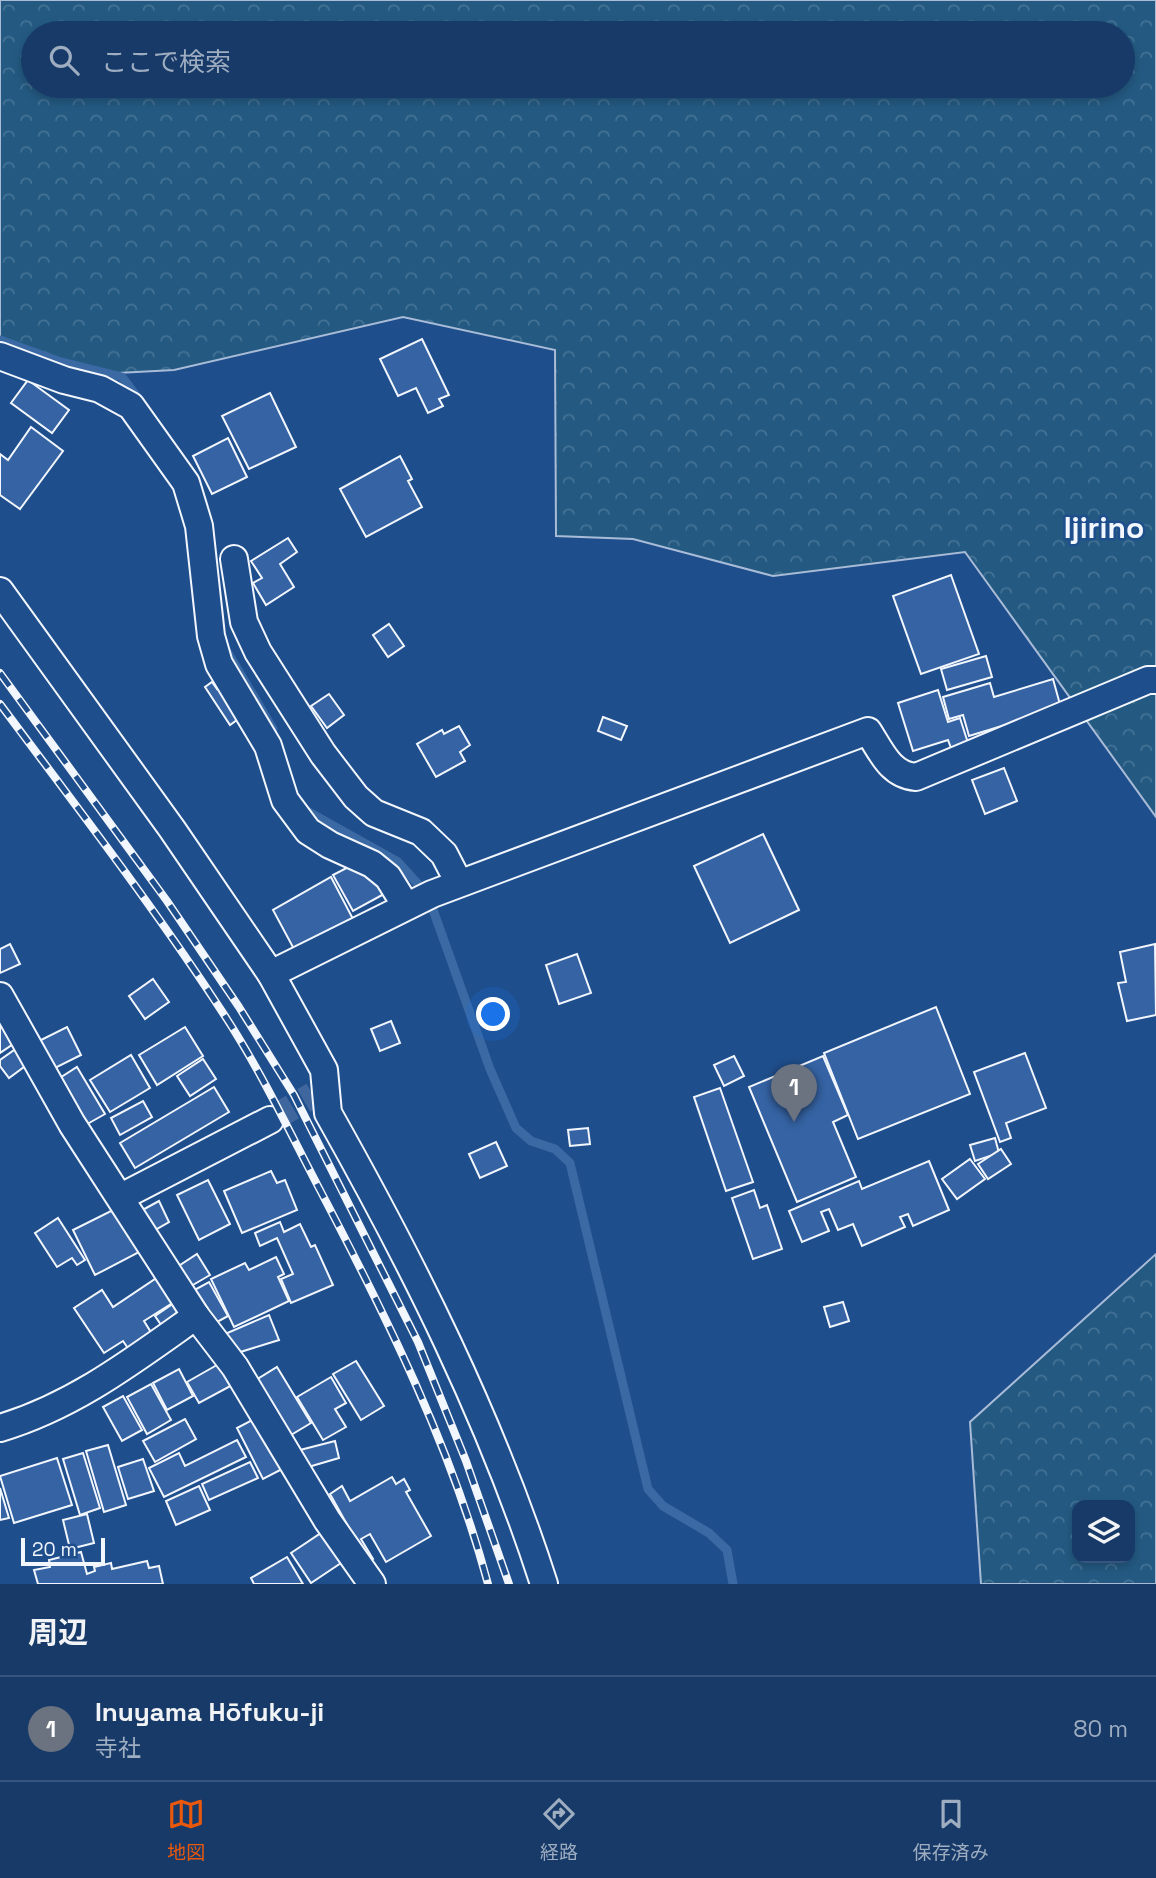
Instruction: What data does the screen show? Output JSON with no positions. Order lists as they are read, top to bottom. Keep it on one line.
{"districts":["Ijirino"],"scale_bar":"20 m","page":{"search":"ここで検索","pins":"1","scale":"20 m","heading":"周辺","list":[{"mark":"1","name":"Inuyama Hōfuku-ji","note":"寺社","value":"80 m"}],"nav":["地図","経路","保存済み"]}}
